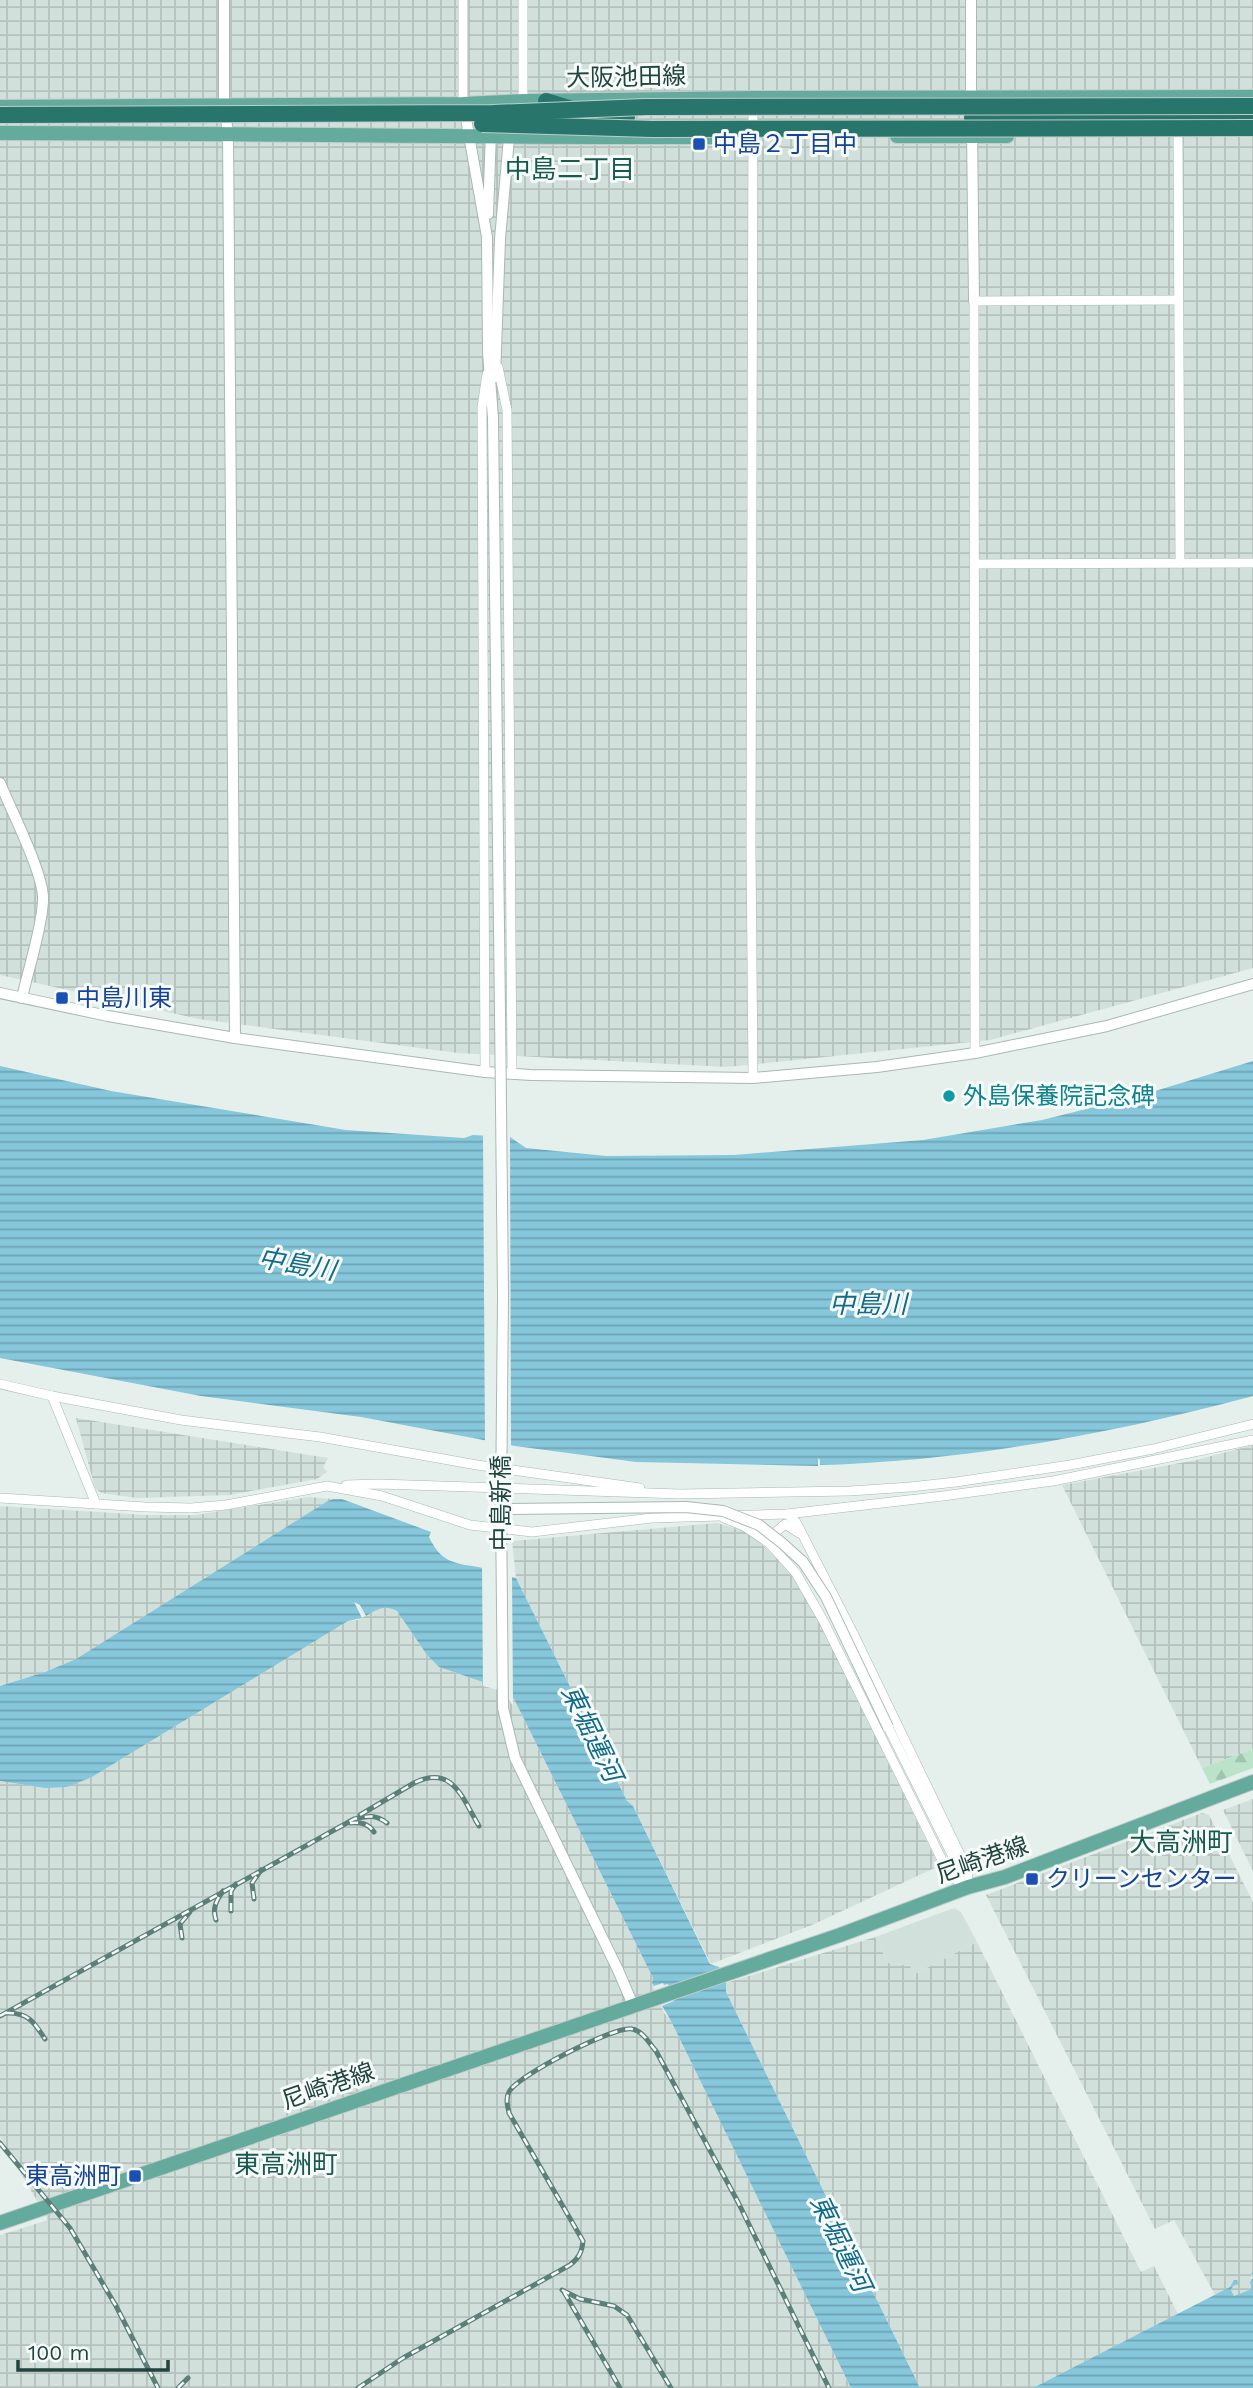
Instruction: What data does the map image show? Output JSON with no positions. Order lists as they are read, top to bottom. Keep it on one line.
{"streets":{"main road":["大阪池田線","尼崎港線"],"street":["中島新橋"]},"crossings":[["中島新橋","尼崎港線"]],"districts":["中島二丁目","大高洲町","東高洲町"],"water":["中島川","東堀運河"],"places":{"transit":["中島２丁目中","中島川東","クリーンセンター","東高洲町"],"other":["外島保養院記念碑"]},"scale_bar":"100 m"}
